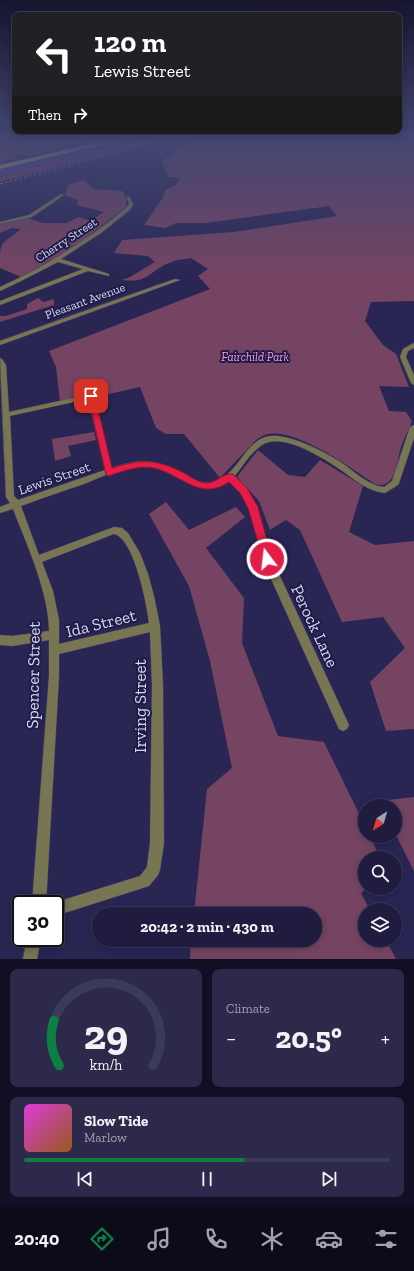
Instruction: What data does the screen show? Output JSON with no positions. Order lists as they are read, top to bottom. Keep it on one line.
{"streets":{"street":["Cherry Street","Pleasant Avenue","Lewis Street","Ida Street","Perock Lane","Spencer Street","Irving Street"]},"crossings":[["Lewis Street","Perock Lane"],["Lewis Street","Spencer Street"],["Ida Street","Spencer Street"],["Ida Street","Irving Street"],["Spencer Street","Irving Street"]],"parks":["Fairchild Park"],"north":"bottom left","page":{"turn":["120 m","Lewis Street"],"then":"Then","limit":"30","trip":"20:42 · 2 min · 430 m","tile":"Climate","heat":["−","20.5°","+"],"song":["Slow Tide","Marlow"],"tabs":"20:40","gauge":["29","km/h"]}}
